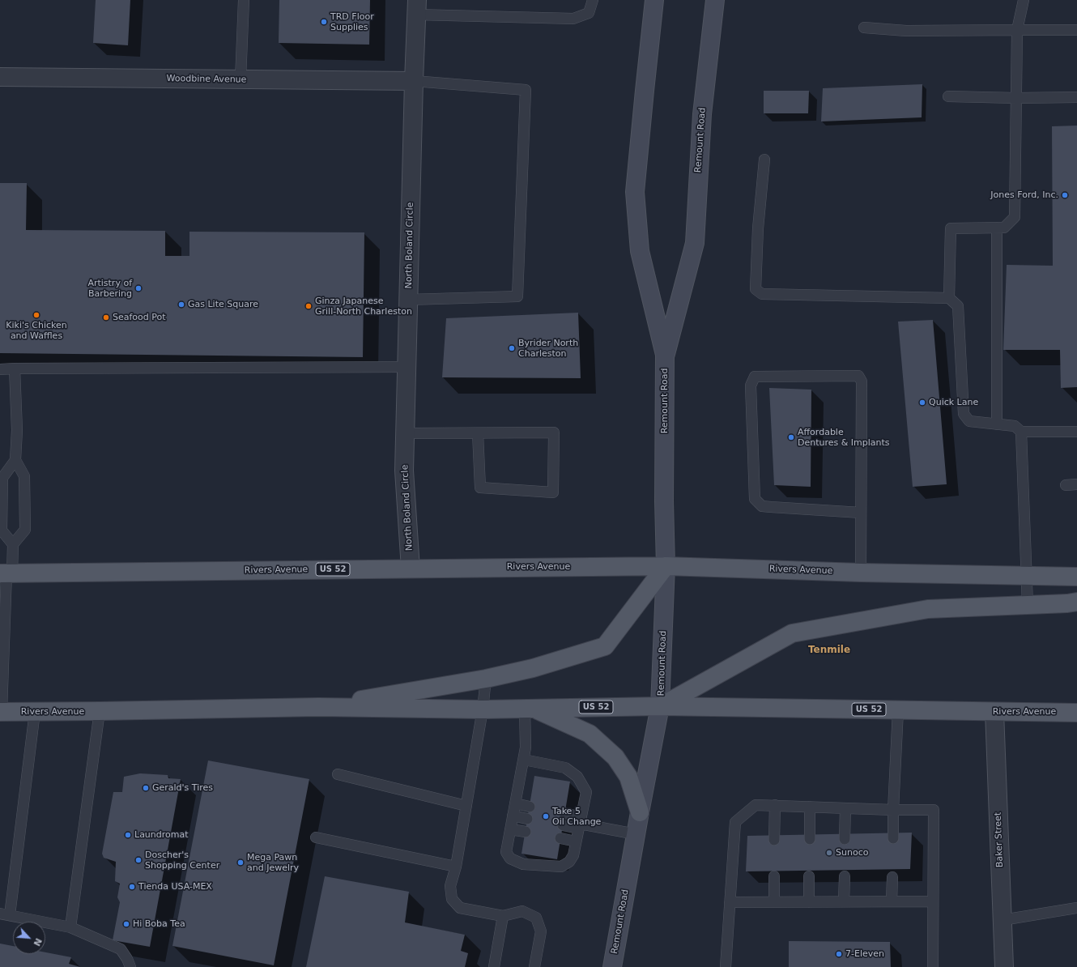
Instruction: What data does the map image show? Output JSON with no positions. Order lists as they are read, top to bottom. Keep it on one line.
{"streets":{"main road":["Remount Road","Rivers Avenue","US 52"],"street":["Woodbine Avenue","North Boland Circle","Baker Street"]},"crossings":[["Woodbine Avenue","North Boland Circle"],["Remount Road","Rivers Avenue"],["North Boland Circle","Rivers Avenue"],["Rivers Avenue","Baker Street"]],"districts":["Tenmile"],"places":["TRD Floor Supplies","Jones Ford, Inc.","Artistry of Barbering","Gas Lite Square","Ginza Japanese Grill-North Charleston","Kiki's Chicken and Waffles","Seafood Pot","Byrider North Charleston","Quick Lane","Affordable Dentures & Implants","Gerald's Tires","Take 5 Oil Change","Laundromat","Sunoco","Doscher's Shopping Center","Mega Pawn and Jewelry","Tienda USA-MEX","Hi Boba Tea","7-Eleven"],"north":"bottom right"}
